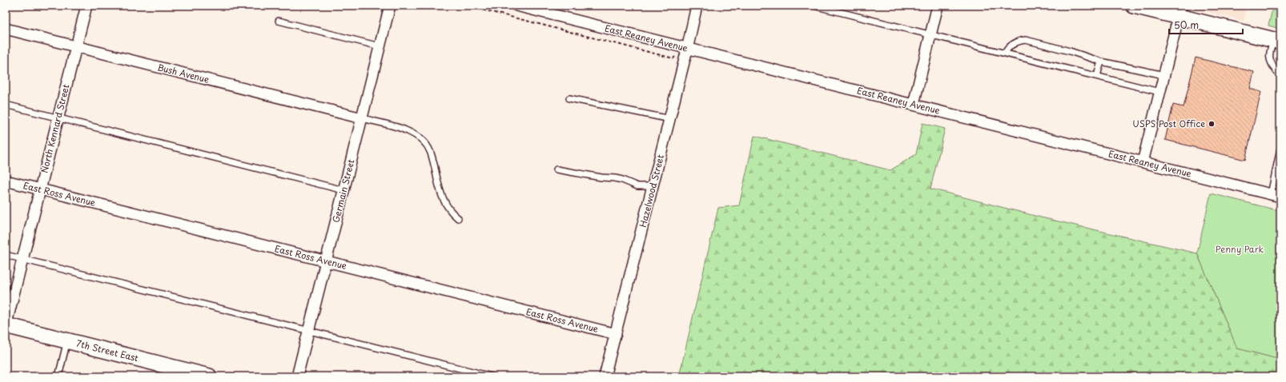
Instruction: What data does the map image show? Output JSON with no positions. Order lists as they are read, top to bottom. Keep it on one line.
{"streets":{"street":["East Reaney Avenue","Bush Avenue","North Kennard Street","Germain Street","Hazelwood Street","East Ross Avenue","7th Street East"]},"crossings":[["East Reaney Avenue","Hazelwood Street"],["Bush Avenue","North Kennard Street"],["Bush Avenue","Germain Street"],["North Kennard Street","East Ross Avenue"],["North Kennard Street","7th Street East"],["Germain Street","East Ross Avenue"],["Hazelwood Street","East Ross Avenue"]],"parks":["Penny Park"],"places":["USPS Post Office"],"scale_bar":"50 m"}
